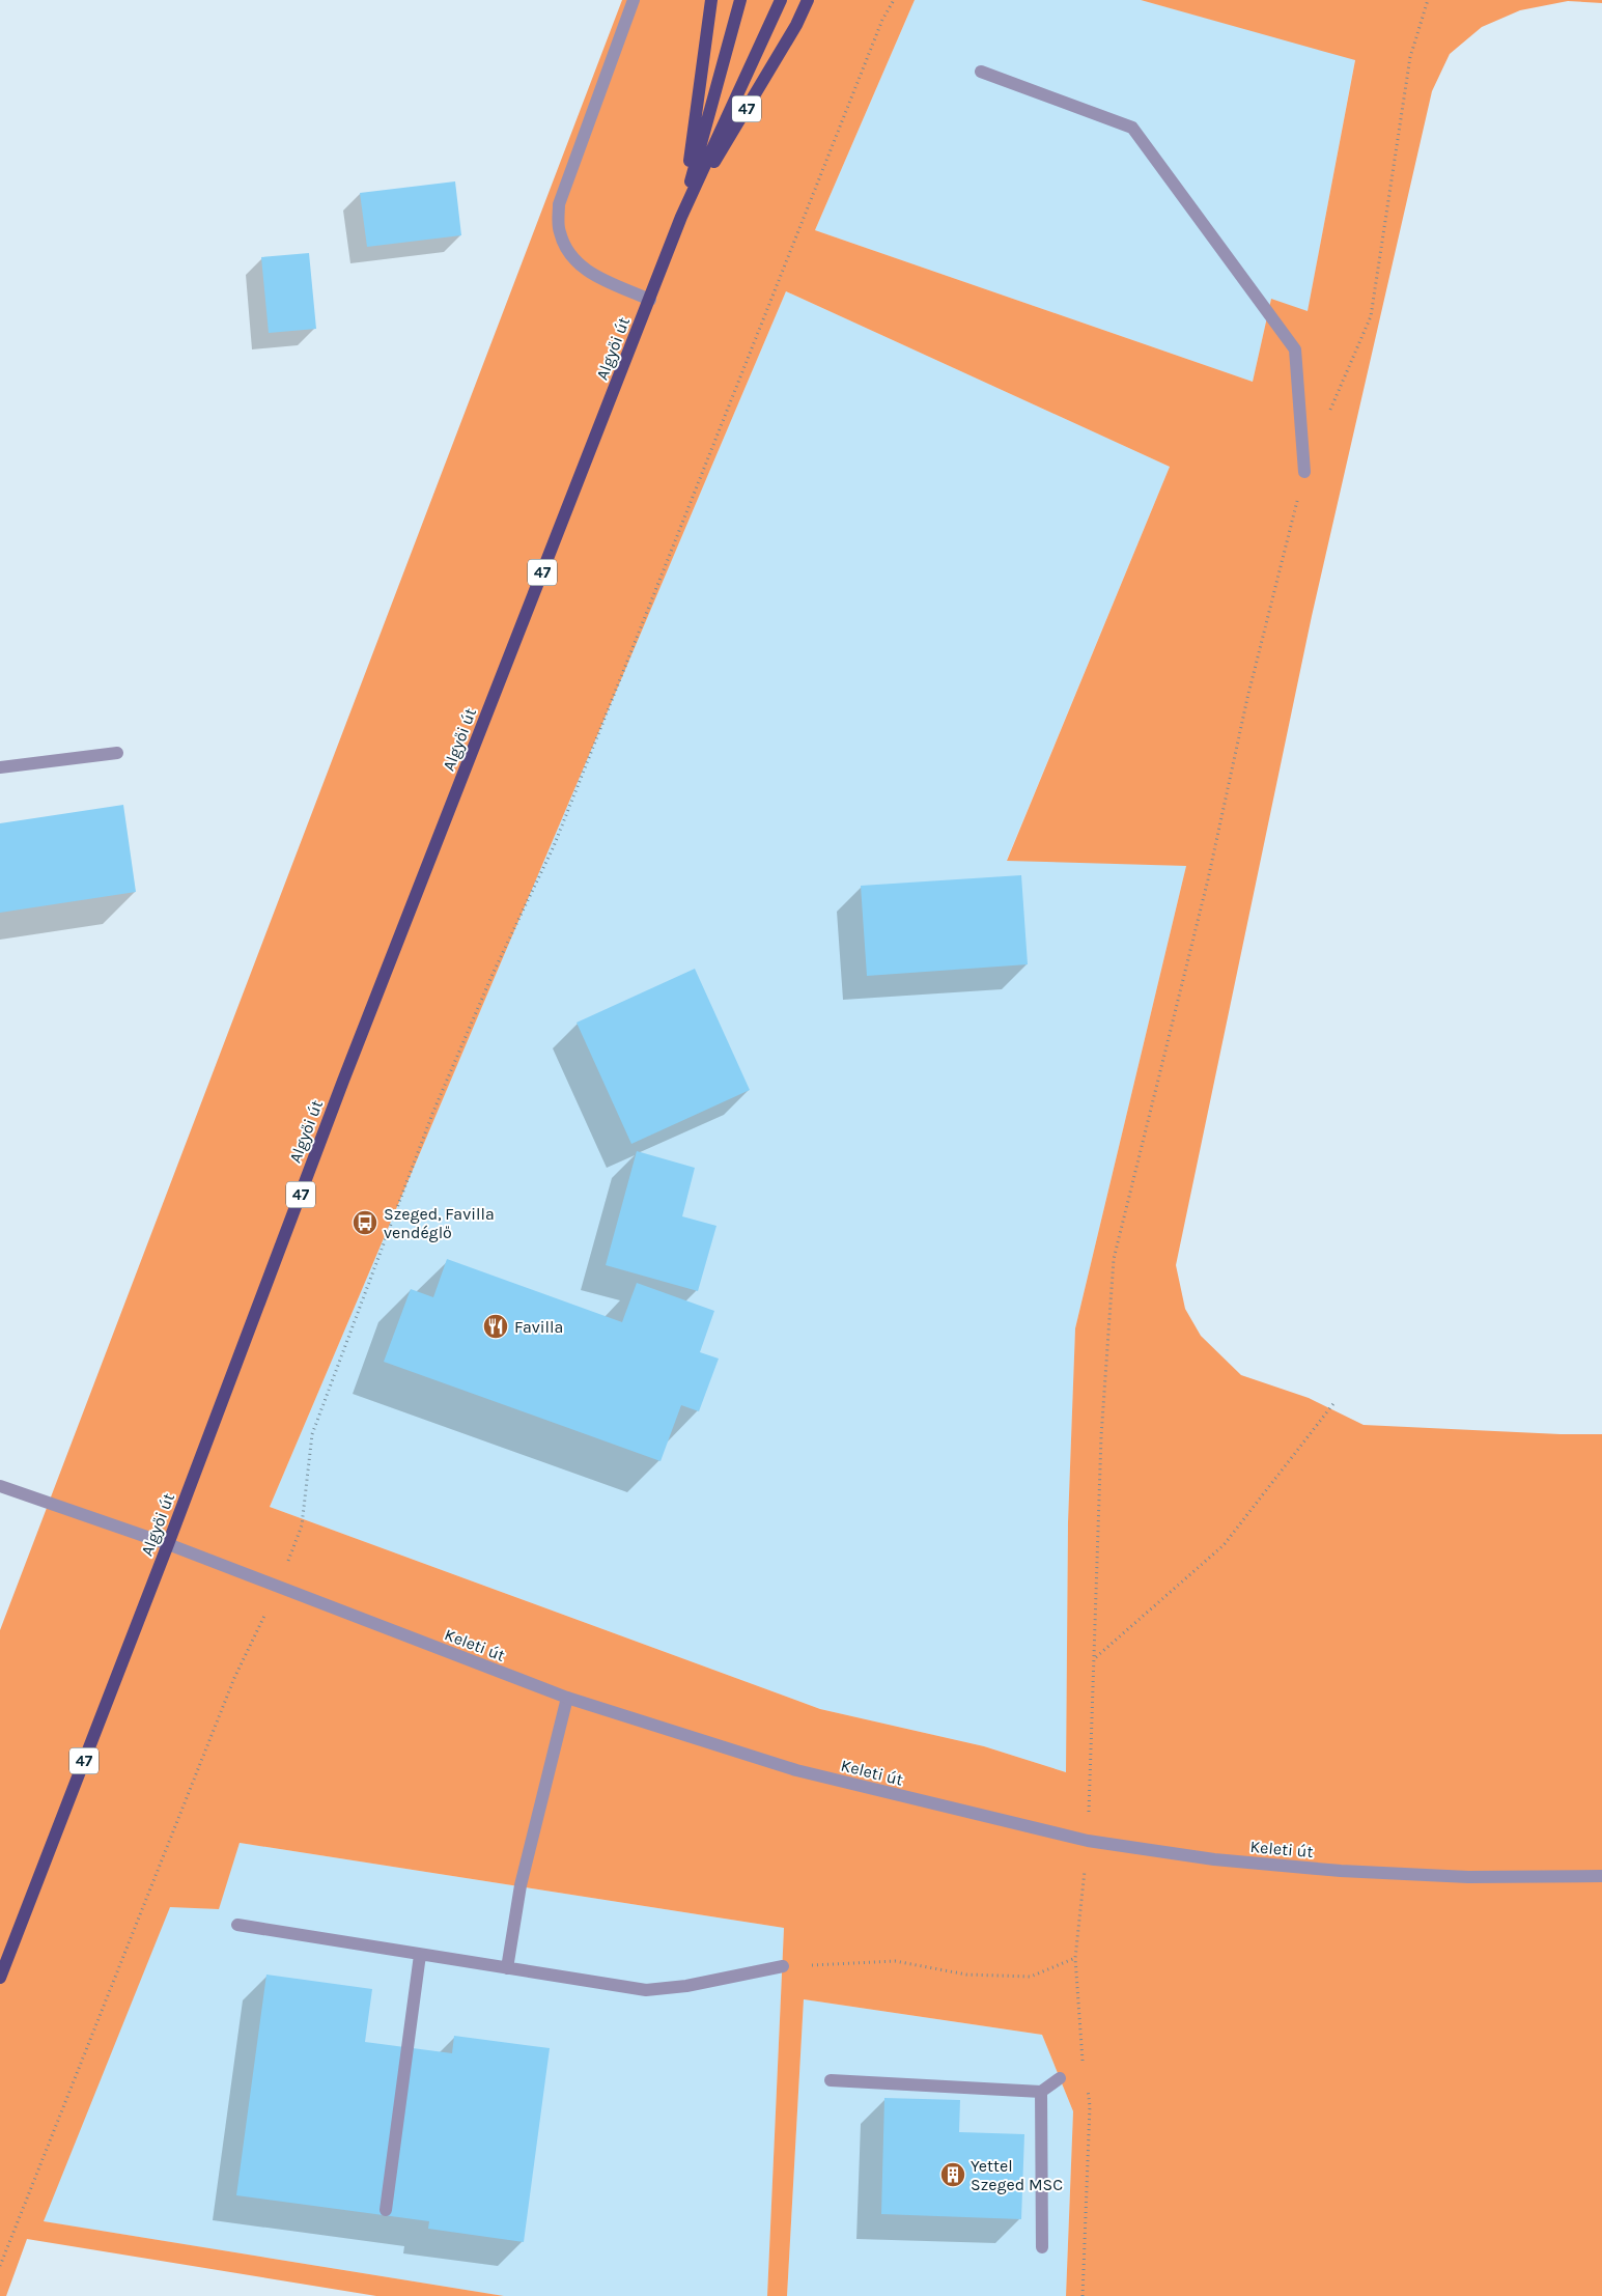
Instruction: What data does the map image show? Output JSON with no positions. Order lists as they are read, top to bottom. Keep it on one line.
{"streets":{"main road":["47","Algyői út"],"street":["Keleti út"]},"crossings":[["47","Algyői út"],["Algyői út","Keleti út"]],"places":{"bus stop":["Szeged, Favilla vendéglő"],"restaurant":["Favilla"],"building":["Yettel Szeged MSC"]}}
